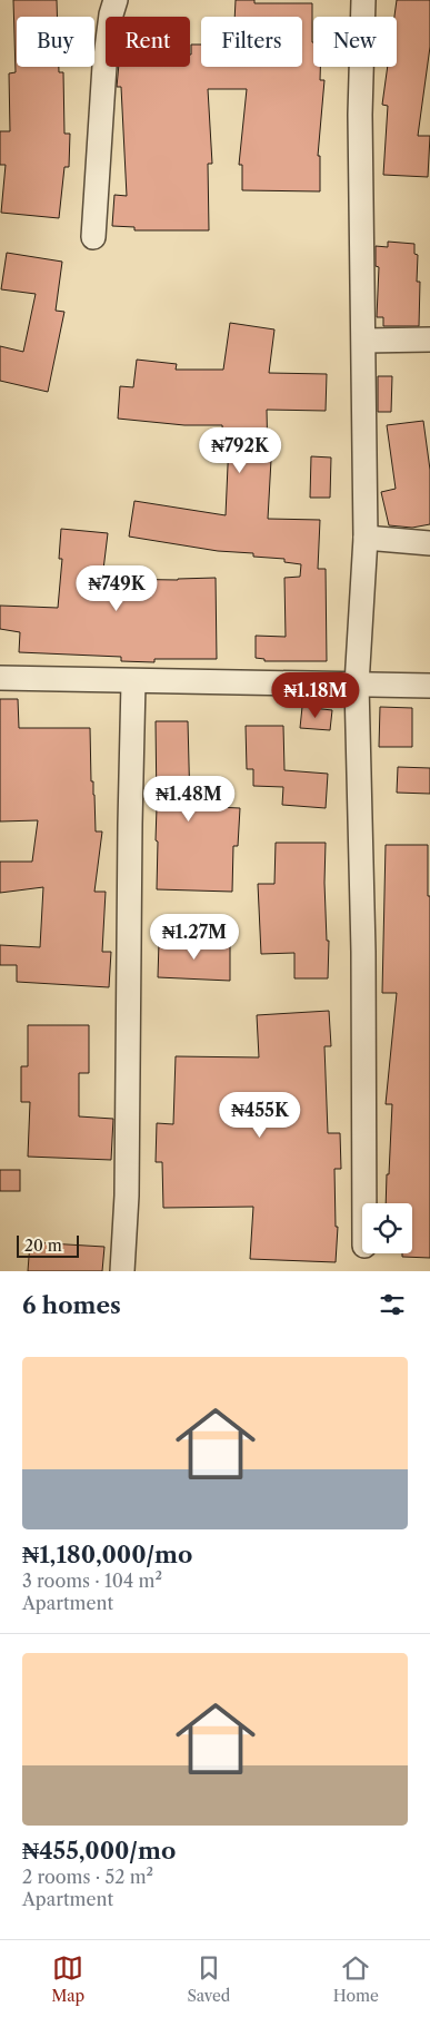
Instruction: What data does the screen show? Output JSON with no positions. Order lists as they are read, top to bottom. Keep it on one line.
{"scale_bar":"20 m","page":{"chip":["Buy","Rent","Filters","New"],"price":["₦792K","₦749K","₦1.18M","₦1.48M","₦1.27M","₦455K"],"scale":"20 m","heading":"6 homes","list":[{"name":"₦1,180,000/mo","note":"3 rooms · 104 m² · Apartment"},{"name":"₦455,000/mo","note":"2 rooms · 52 m² · Apartment"}],"tabs":["Map","Saved","Home"]}}
